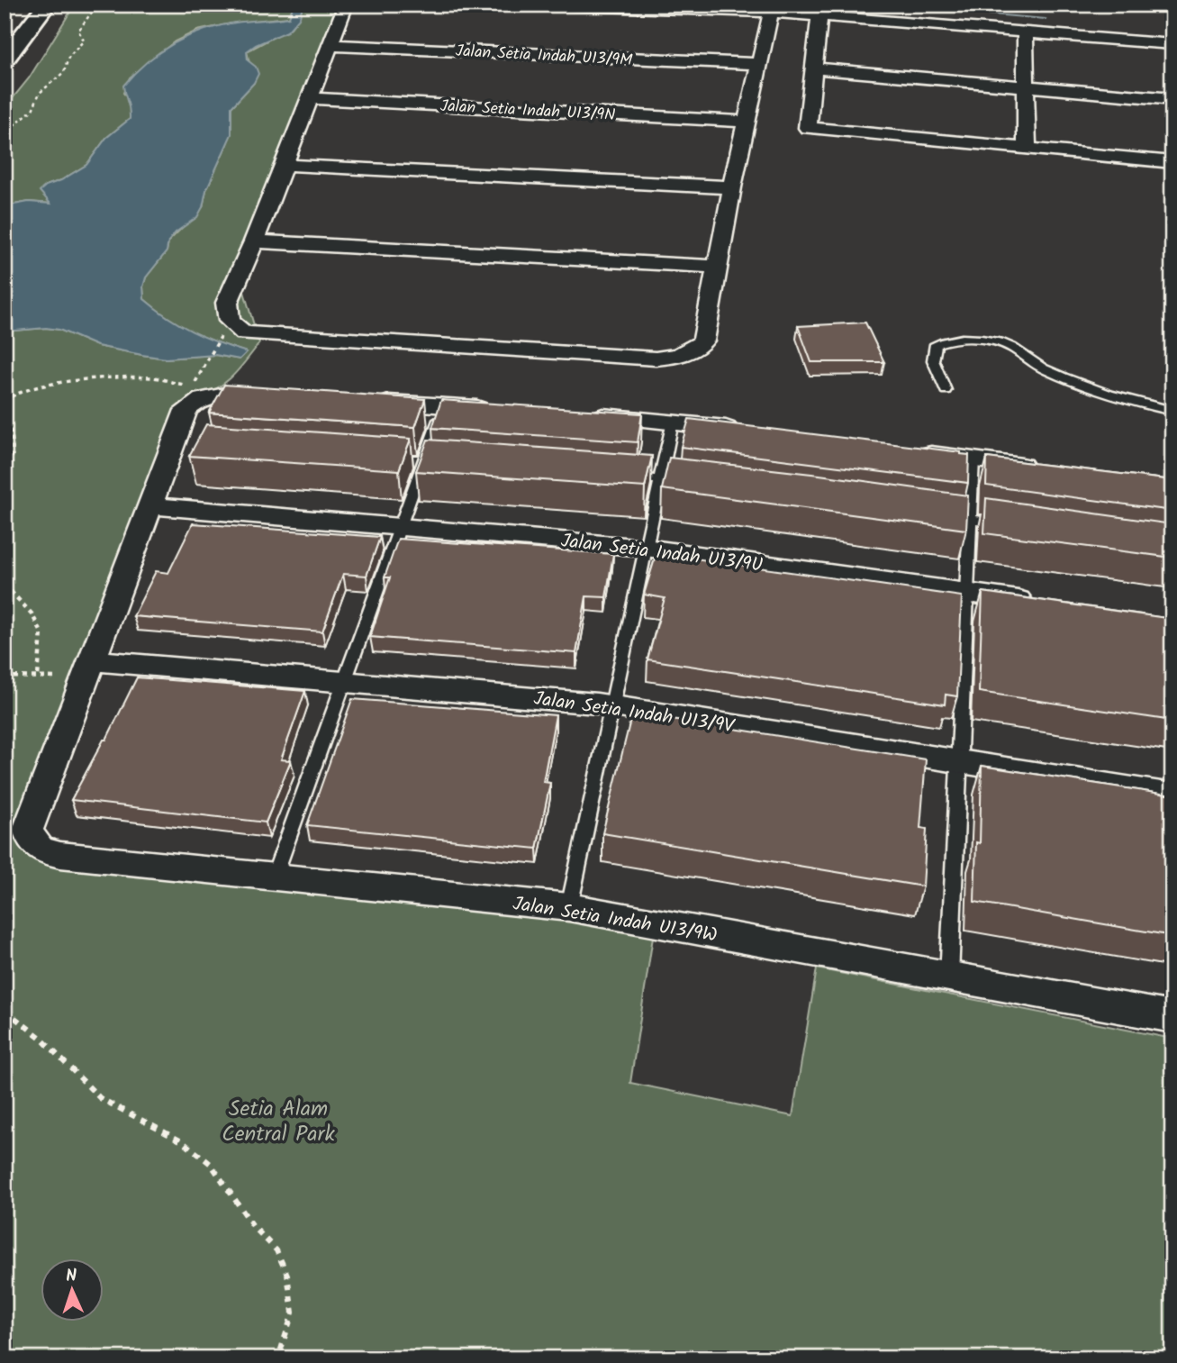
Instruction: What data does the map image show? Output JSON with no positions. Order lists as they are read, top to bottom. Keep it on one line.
{"streets":{"street":["Jalan Setia Indah U13/9M","Jalan Setia Indah U13/9N","Jalan Setia Indah U13/9U","Jalan Setia Indah U13/9V","Jalan Setia Indah U13/9W"]},"crossings":[["Jalan Setia Indah U13/9V","Jalan Setia Indah U13/9W"]],"parks":["Setia Alam Central Park"],"north":"top"}
